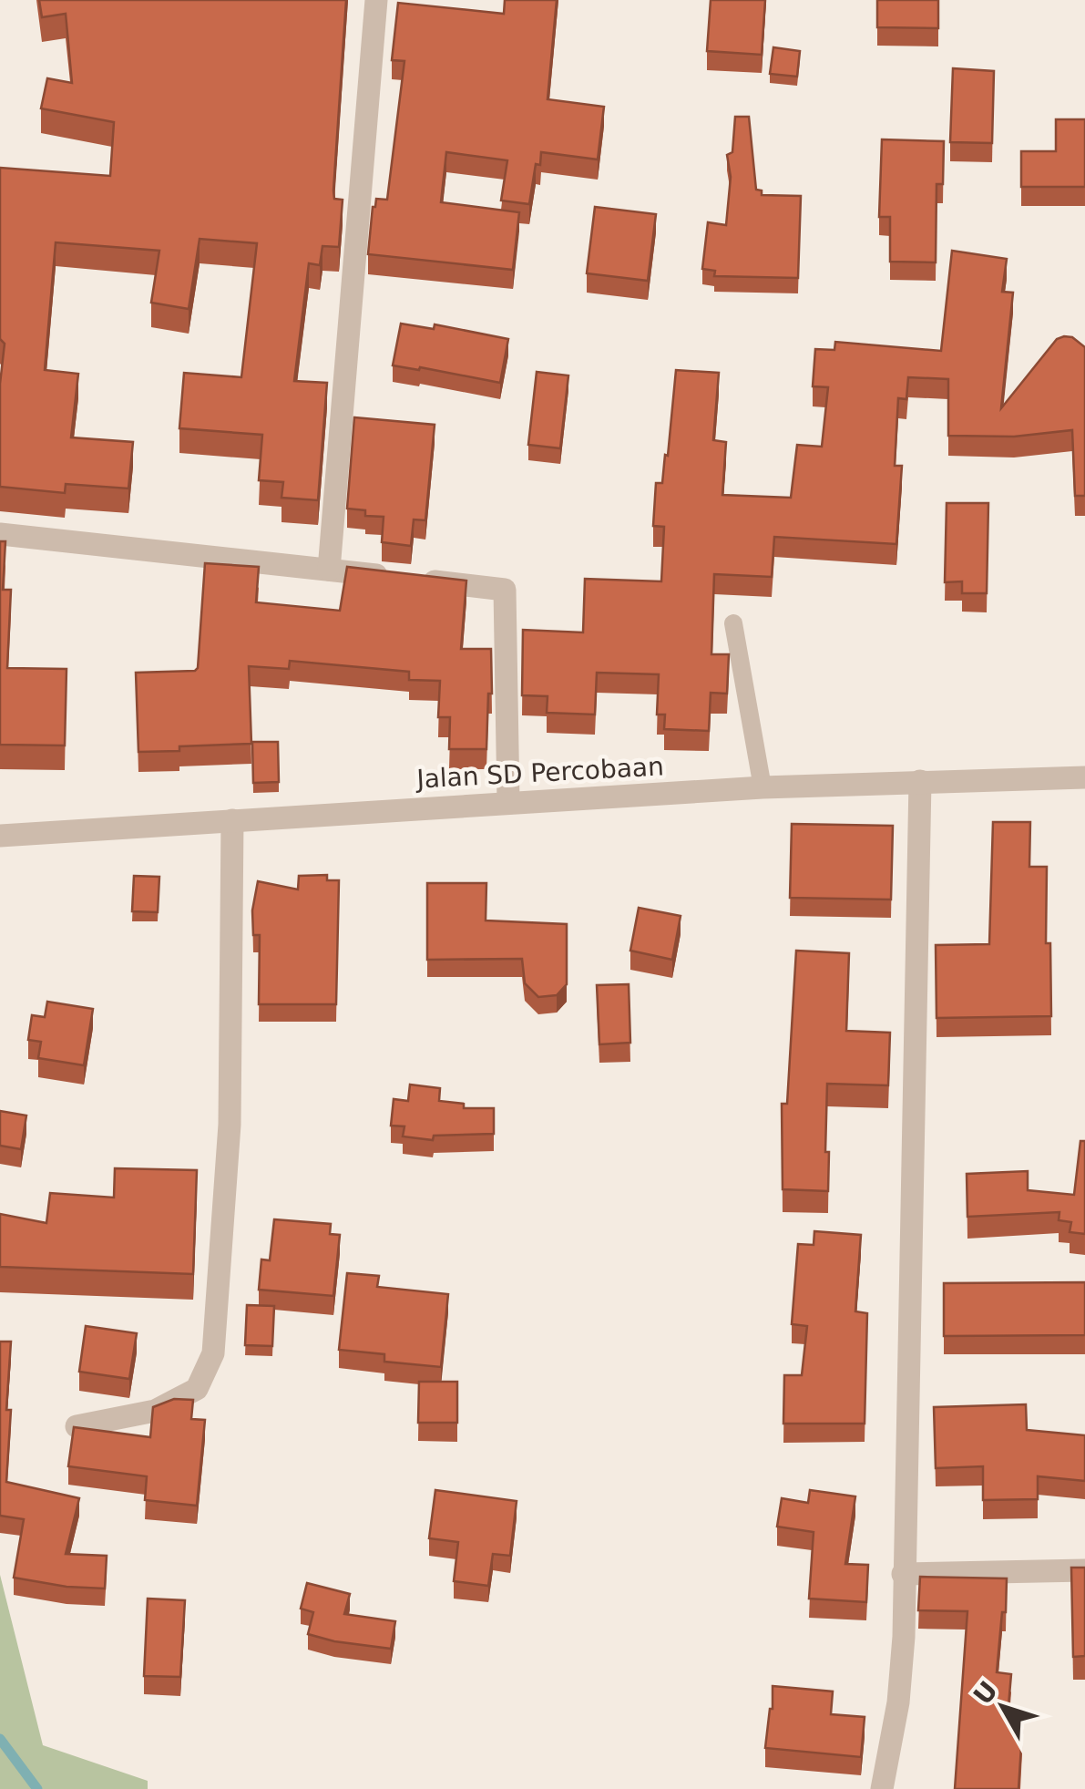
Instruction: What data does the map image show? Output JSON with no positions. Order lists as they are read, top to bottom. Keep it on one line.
{"streets":{"street":["Jalan SD Percobaan"]},"north":"top left"}
